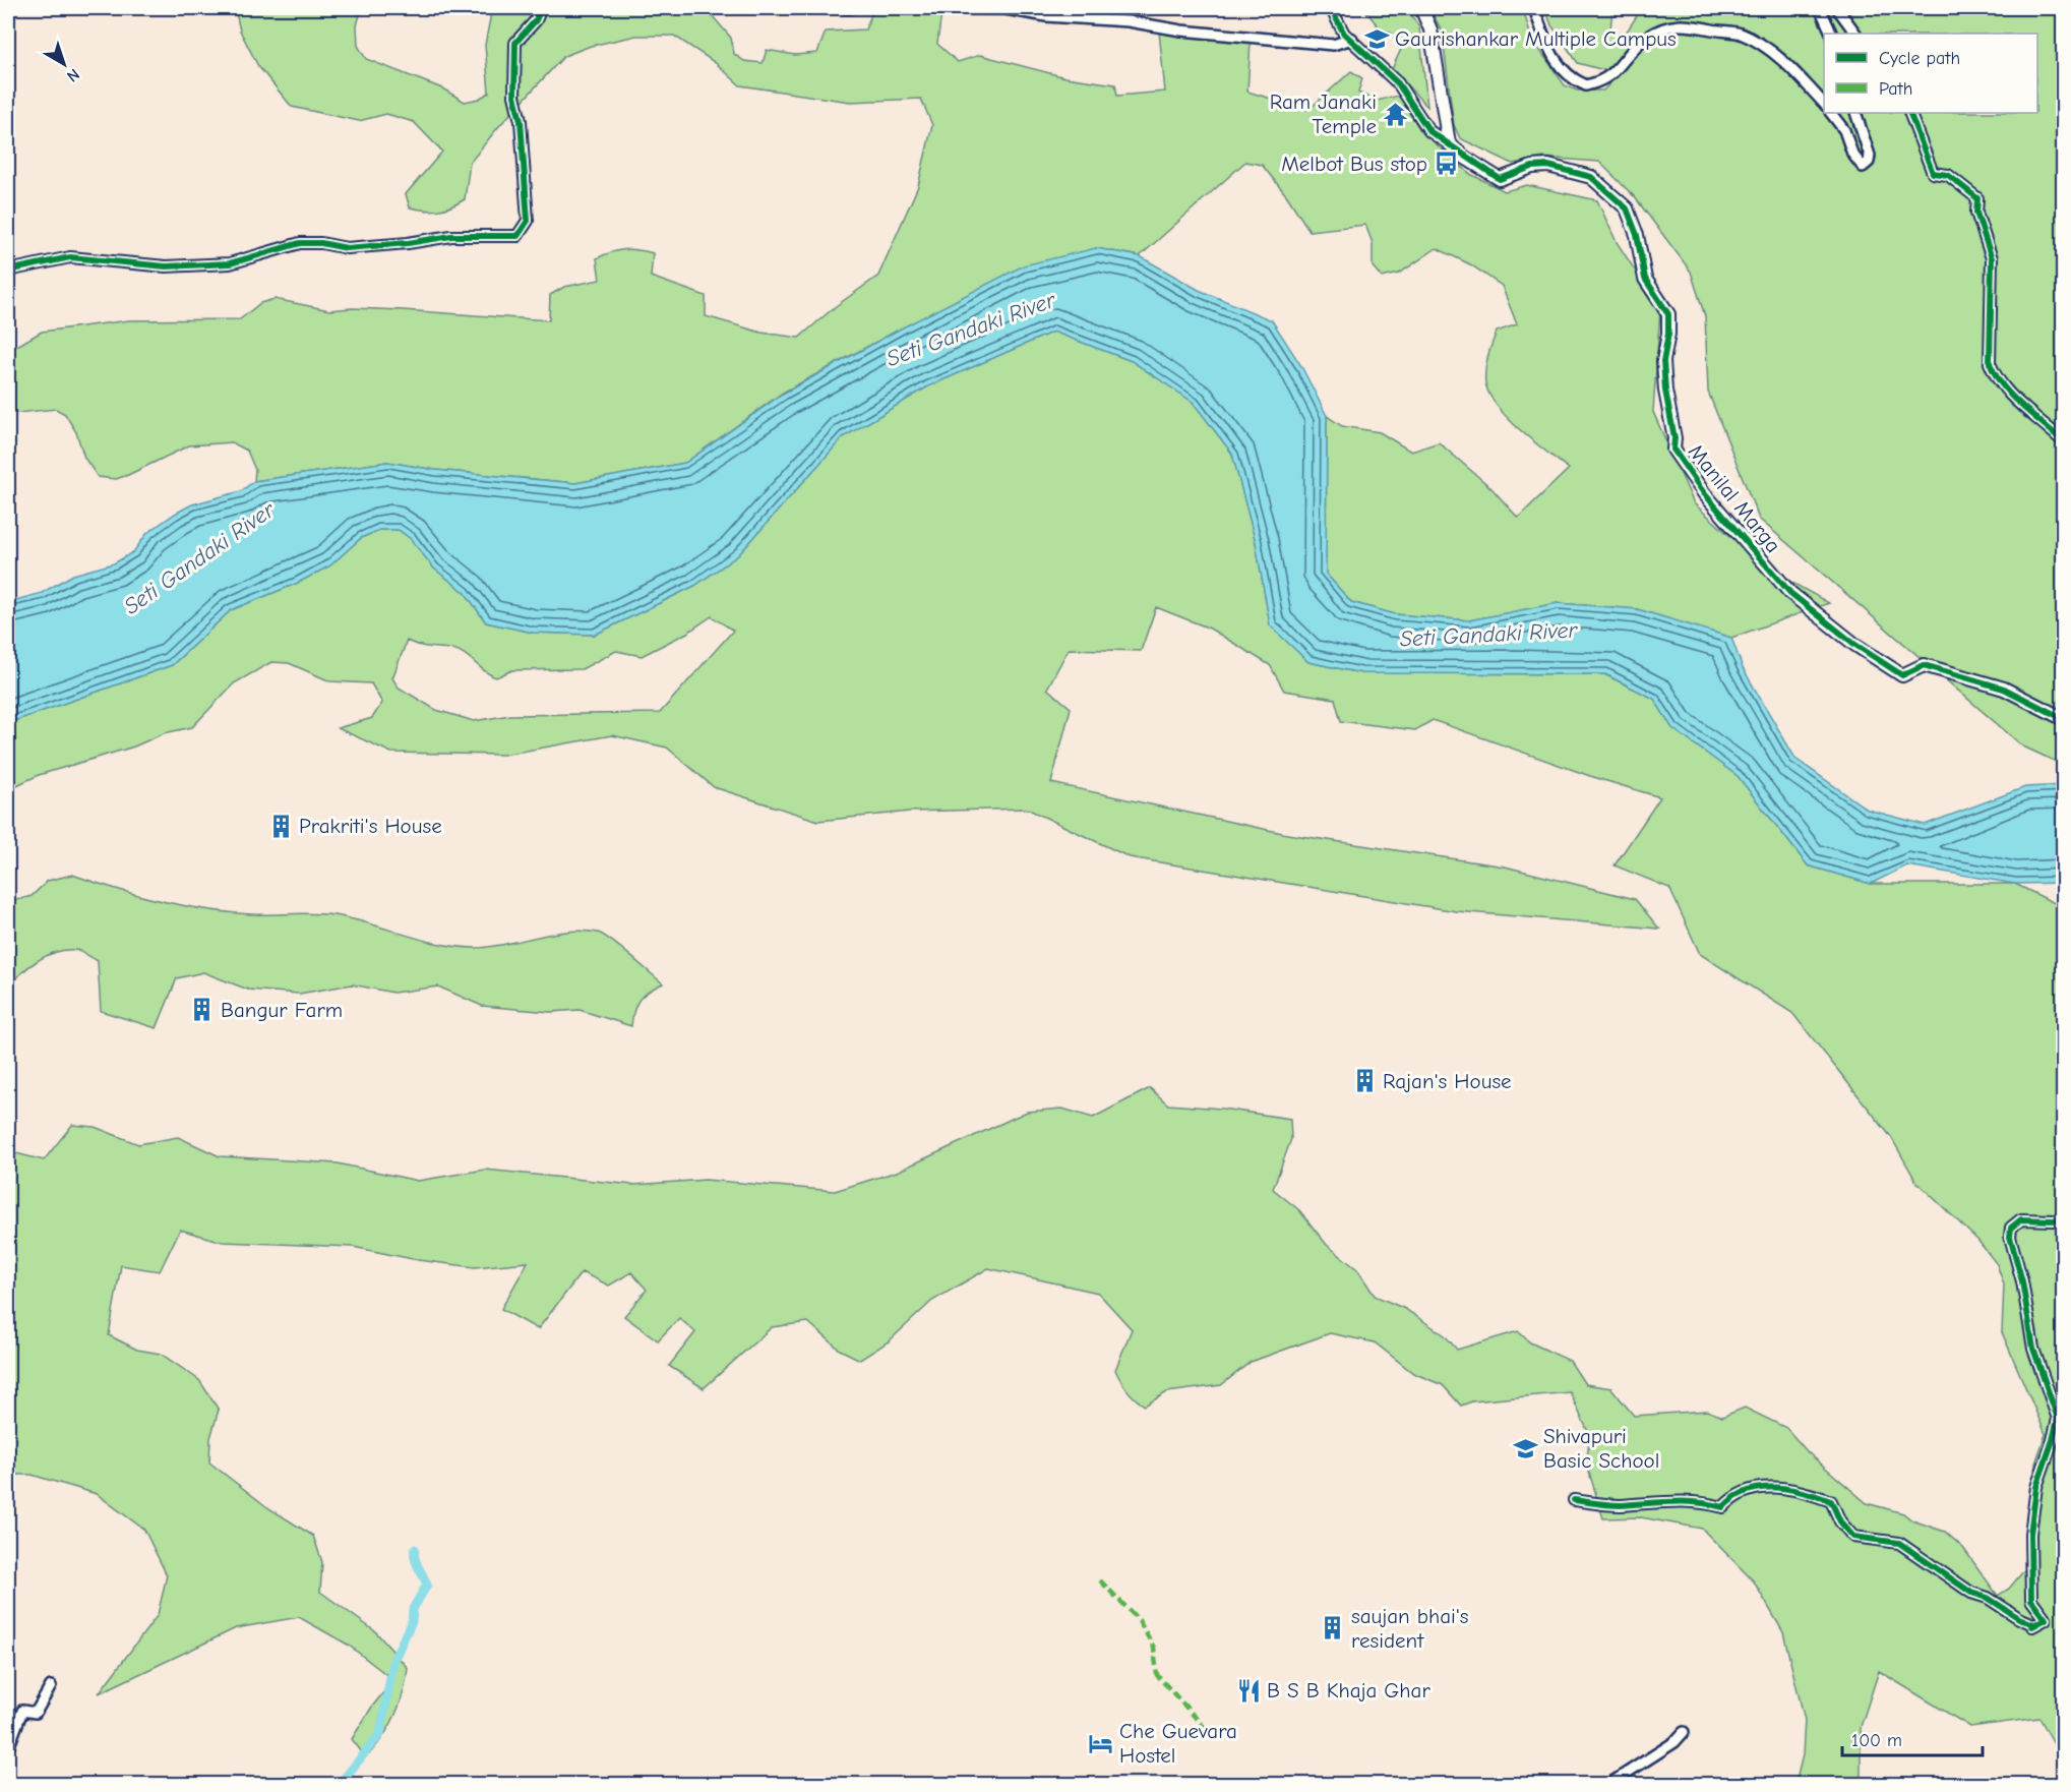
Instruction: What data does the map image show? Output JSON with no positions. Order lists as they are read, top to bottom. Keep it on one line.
{"streets":{"street":["Manilal Marga"]},"water":["Seti Gandaki River"],"places":{"school or university":["Gaurishankar Multiple Campus","Shivapuri Basic School"],"temple":["Ram Janaki Temple"],"bus stop":["Melbot Bus stop"],"building":["Prakriti's House","Bangur Farm","Rajan's House","saujan bhai's resident"],"restaurant":["B S B Khaja Ghar"],"hotel":["Che Guevara Hostel"]},"legend":["Cycle path","Path"],"scale_bar":"100 m","north":"bottom right"}
